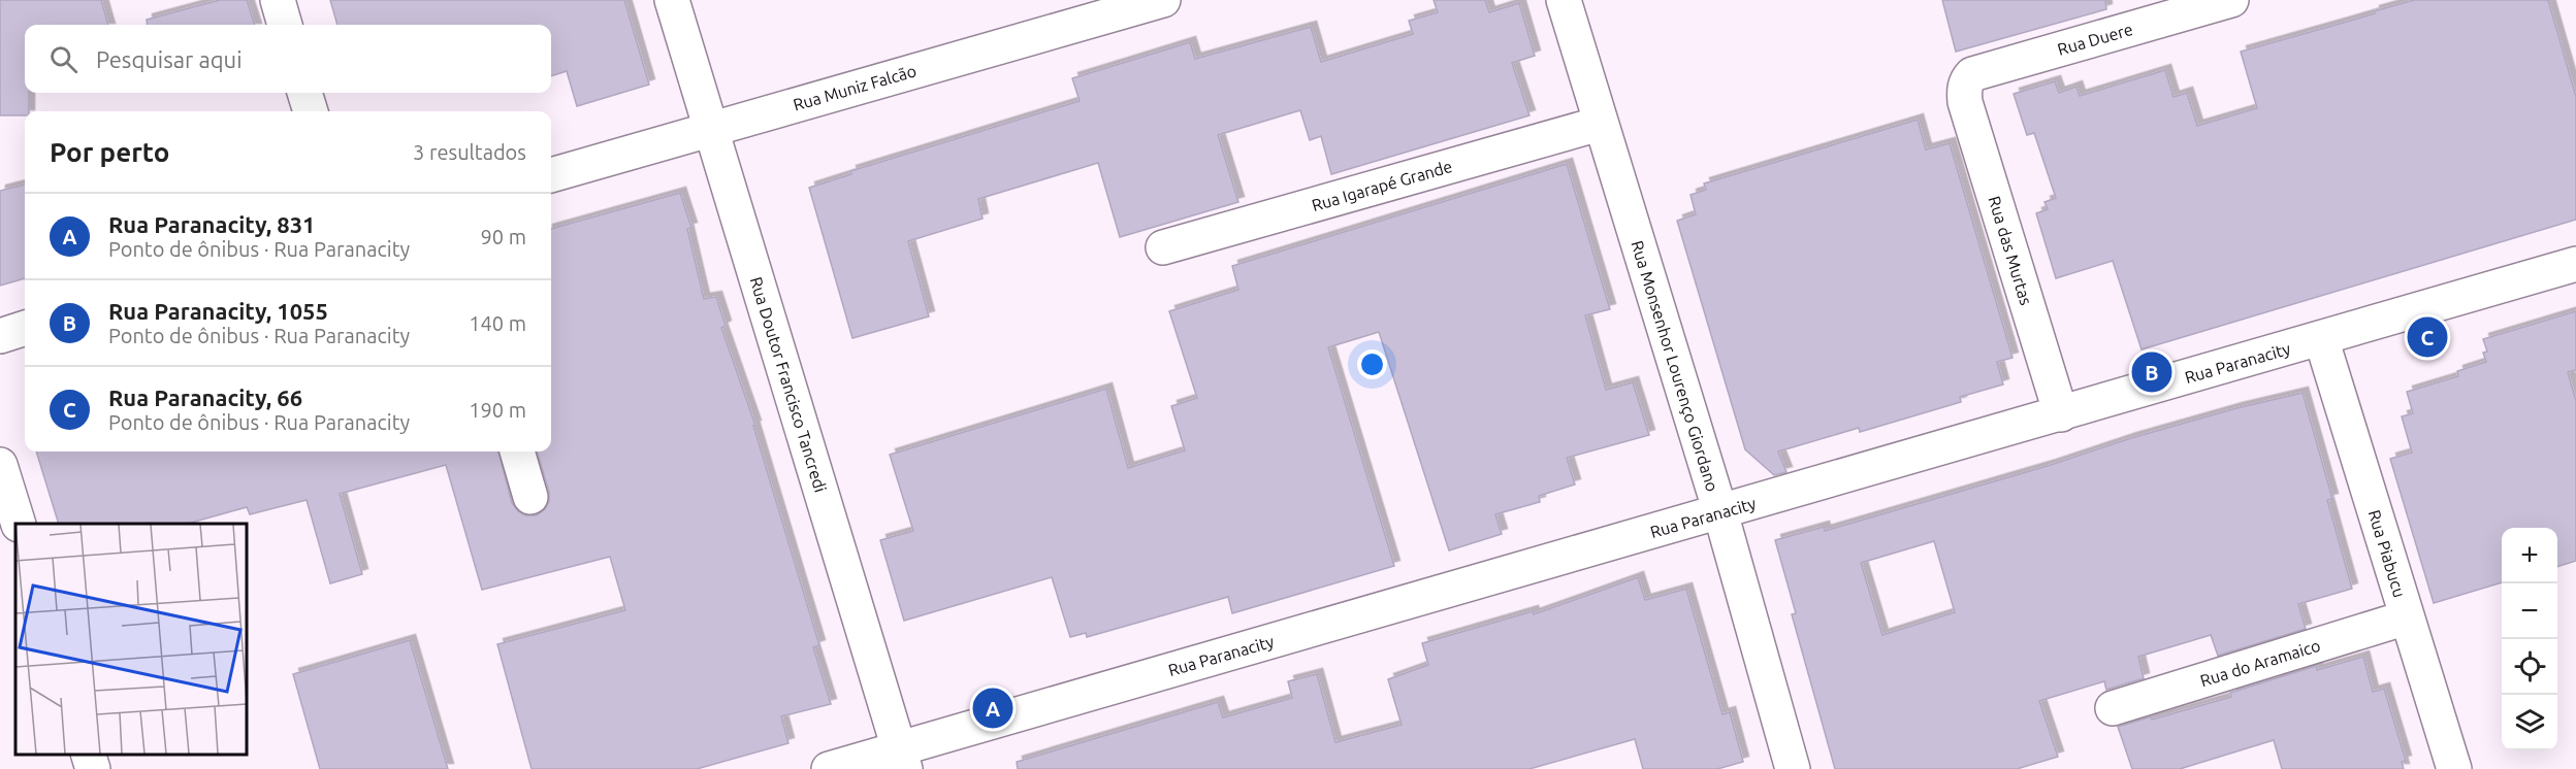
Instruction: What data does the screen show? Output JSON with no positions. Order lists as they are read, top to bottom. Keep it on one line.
{"streets":{"street":["Rua Duere","Rua Muniz Falcão","Rua Igarapé Grande","Rua das Murtas","Rua Paranacity","Rua Monsenhor Lourenço Giordano","Rua Doutor Francisco Tancredi","Rua Piabucu","Rua do Aramaico"]},"crossings":[["Rua Duere","Rua das Murtas"],["Rua Muniz Falcão","Rua Doutor Francisco Tancredi"],["Rua Igarapé Grande","Rua Monsenhor Lourenço Giordano"],["Rua das Murtas","Rua Paranacity"],["Rua Paranacity","Rua Monsenhor Lourenço Giordano"],["Rua Paranacity","Rua Doutor Francisco Tancredi"],["Rua Paranacity","Rua Piabucu"],["Rua Piabucu","Rua do Aramaico"]],"page":{"search":"Pesquisar aqui","heading":["Por perto","3 resultados"],"list":[{"mark":"A","name":"Rua Paranacity, 831","note":"Ponto de ônibus · Rua Paranacity","value":"90 m"},{"mark":"B","name":"Rua Paranacity, 1055","note":"Ponto de ônibus · Rua Paranacity","value":"140 m"},{"mark":"C","name":"Rua Paranacity, 66","note":"Ponto de ônibus · Rua Paranacity","value":"190 m"}],"pins":["C","B","A"],"map_buttons":["+","−"]}}
